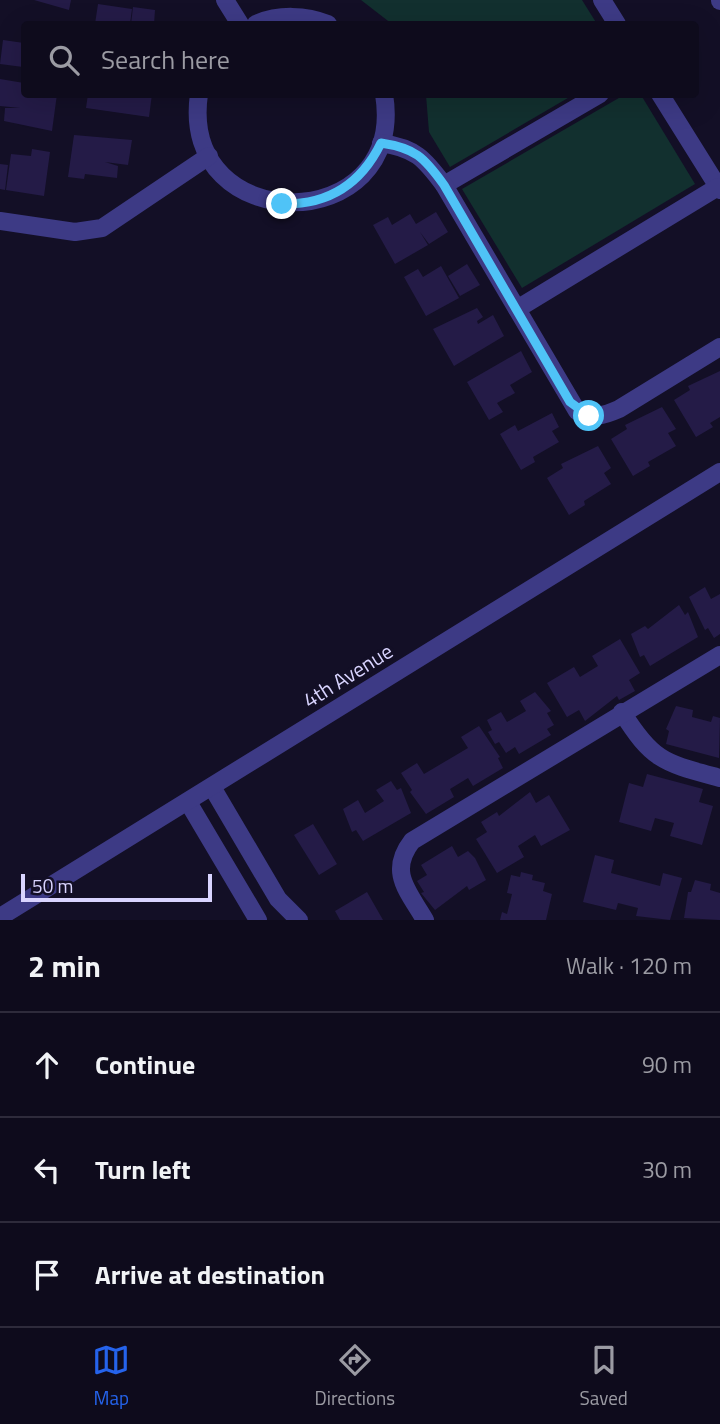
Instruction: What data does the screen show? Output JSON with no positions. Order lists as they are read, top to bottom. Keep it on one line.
{"streets":{"street":["4th Avenue"]},"scale_bar":"50 m","page":{"search":"Search here","scale":"50 m","heading":["2 min","Walk · 120 m"],"list":[["Continue","90 m"],["Turn left","30 m"],"Arrive at destination"],"nav":["Map","Directions","Saved"]}}
